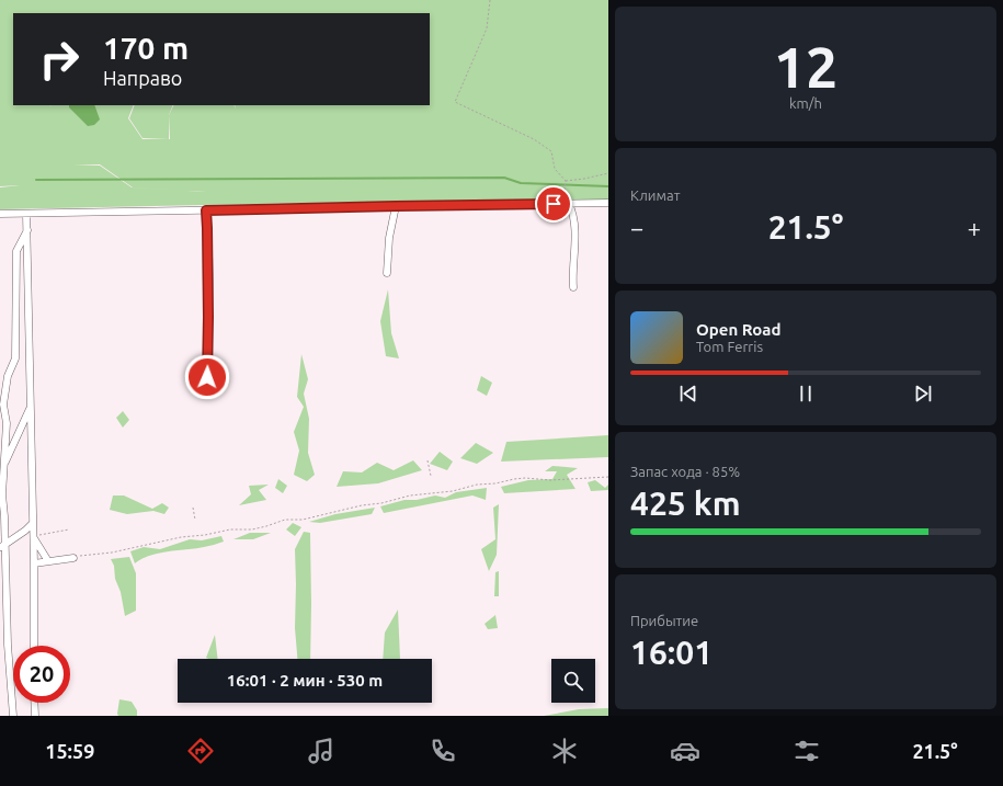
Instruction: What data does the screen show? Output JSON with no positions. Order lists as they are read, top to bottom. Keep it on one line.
{"page":{"tile":[["12","km/h"],"Климат",["Запас хода · 85%","425 km"],["Прибытие","16:01"]],"turn":["170 m","Направо"],"heat":["−","21.5°","+"],"song":["Open Road","Tom Ferris"],"limit":"20","trip":"16:01 · 2 мин · 530 m","tabs":["15:59","21.5°"]}}
